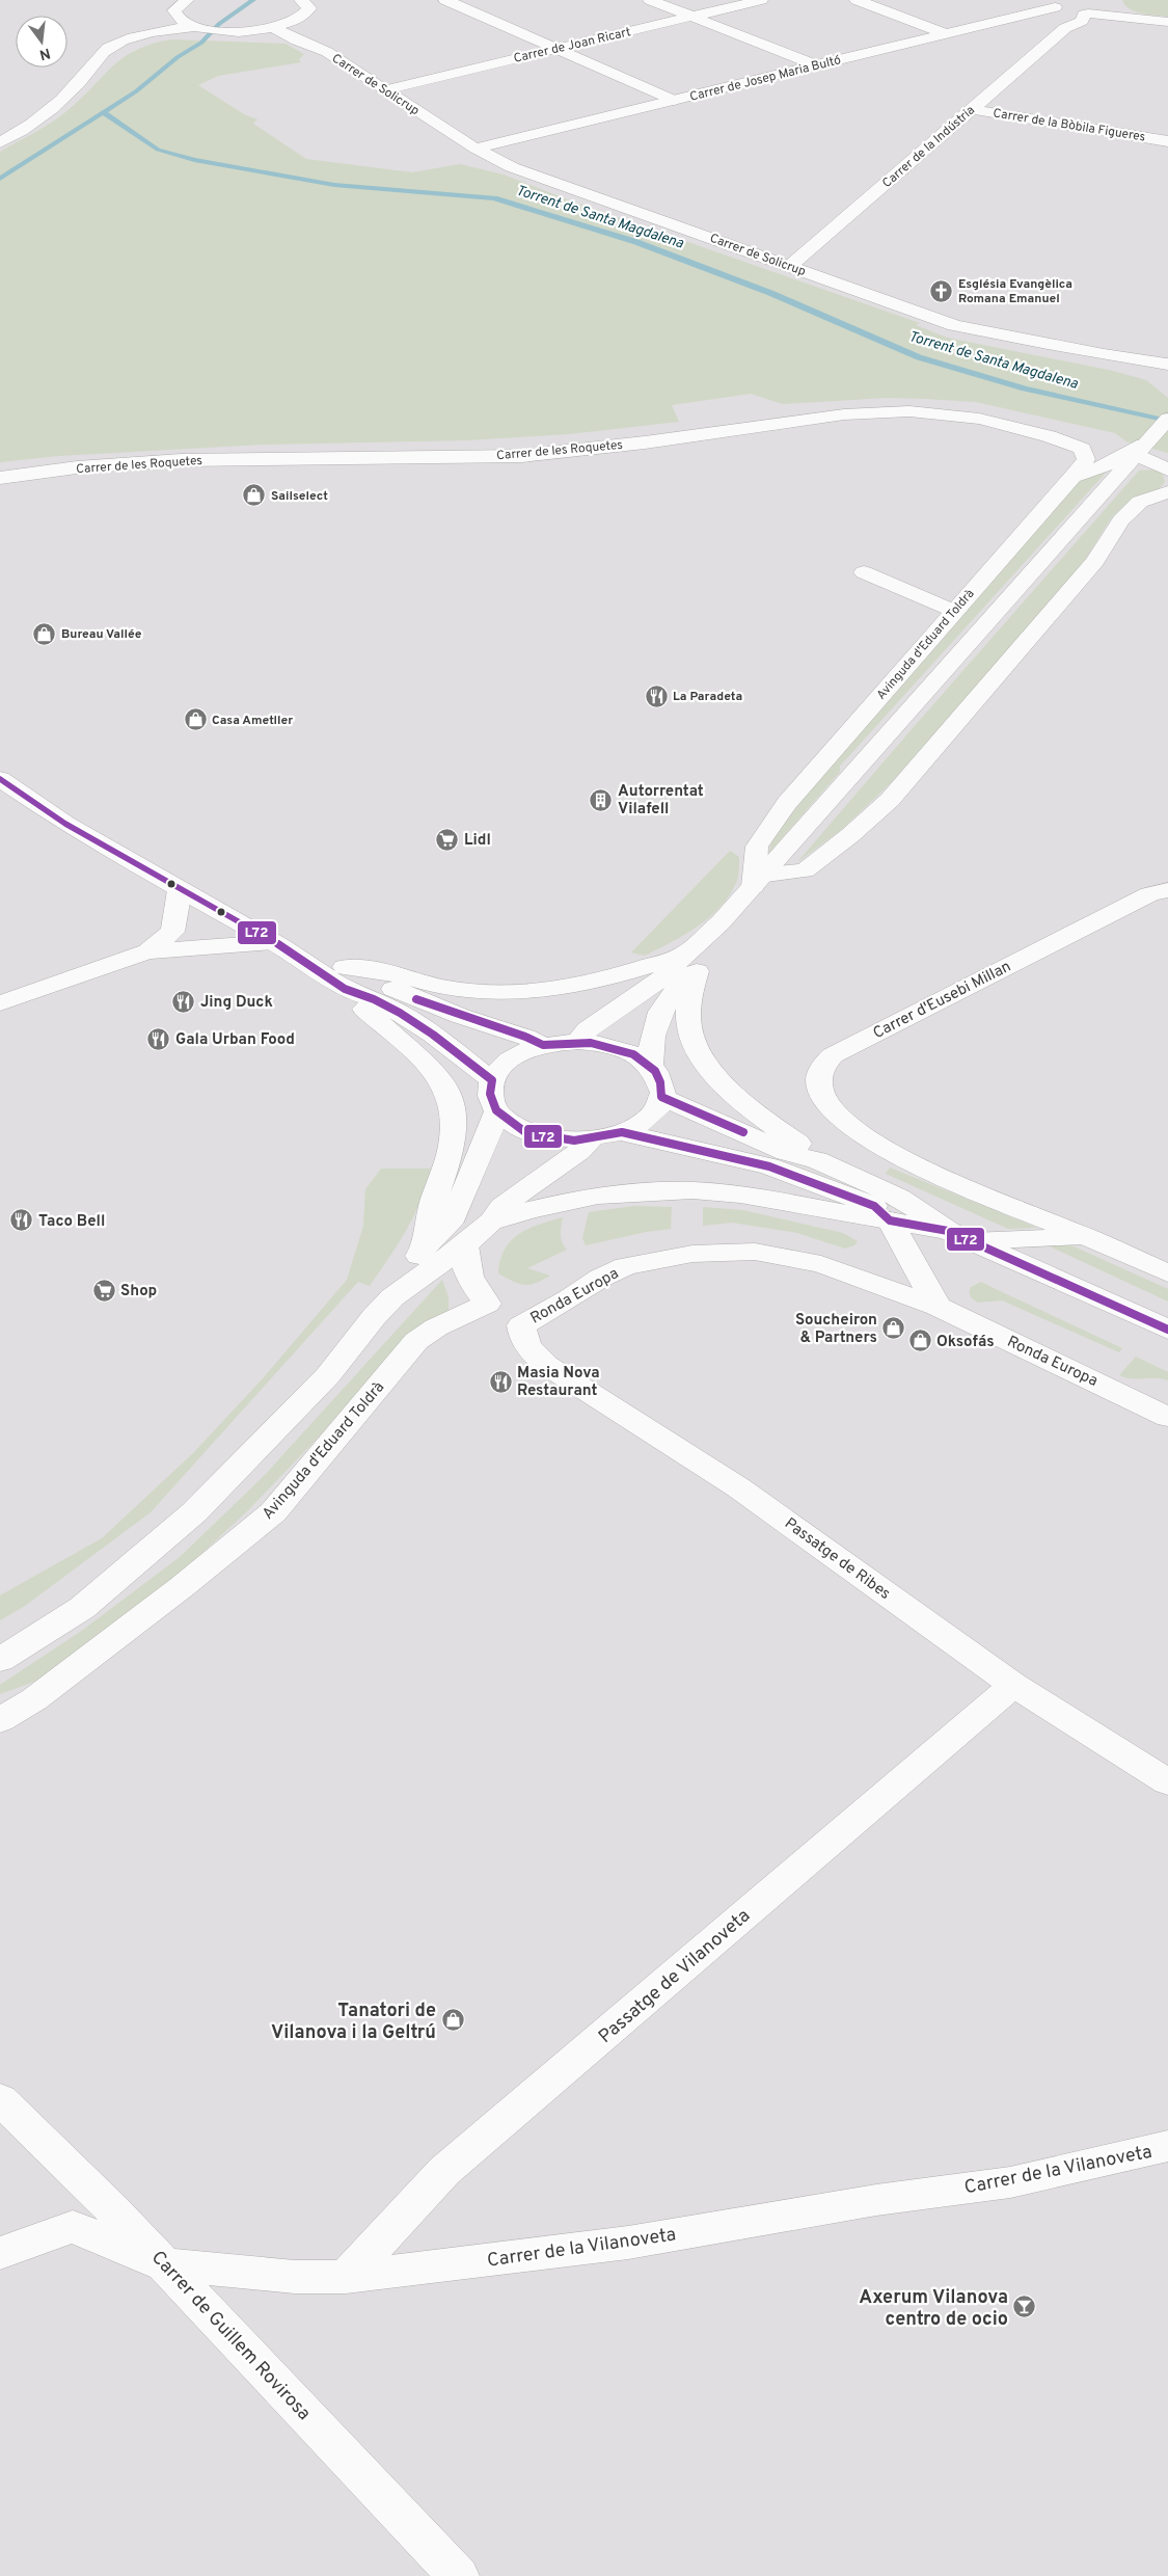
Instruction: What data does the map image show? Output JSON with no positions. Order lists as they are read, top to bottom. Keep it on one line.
{"streets":{"street":["Carrer de Joan Ricart","Carrer de Josep Maria Bultó","Carrer de Solicrup","Carrer de la Bòbila Figueres","Carrer de la Indústria","Carrer de les Roquetes","Avinguda d'Eduard Toldrà","Carrer d'Eusebi Millan","Ronda Europa","Passatge de Ribes","Passatge de Vilanoveta","Carrer de la Vilanoveta","Carrer de Guillem Rovirosa"]},"crossings":[["Carrer de Joan Ricart","Carrer de Solicrup"],["Carrer de Josep Maria Bultó","Carrer de Solicrup"],["Carrer de Solicrup","Carrer de la Indústria"],["Carrer de la Bòbila Figueres","Carrer de la Indústria"],["Carrer de les Roquetes","Avinguda d'Eduard Toldrà"],["Avinguda d'Eduard Toldrà","Ronda Europa"],["Ronda Europa","Passatge de Ribes"],["Passatge de Ribes","Passatge de Vilanoveta"],["Passatge de Vilanoveta","Carrer de la Vilanoveta"],["Carrer de la Vilanoveta","Carrer de Guillem Rovirosa"]],"water":["Torrent de Santa Magdalena"],"places":{"church":["Església Evangèlica Romana Emanuel"],"shop":["Sailselect","Bureau Vallée","Casa Ametller","Soucheiron & Partners","Oksofás","Tanatori de Vilanova i la Geltrú"],"restaurant":["La Paradeta","Jing Duck","Gala Urban Food","Taco Bell","Masia Nova Restaurant"],"building":["Autorrentat Vilafell"],"supermarket":["Lidl","Shop"],"bar":["Axerum Vilanova centro de ocio"]},"lines":["transit line L72"],"north":"bottom"}
